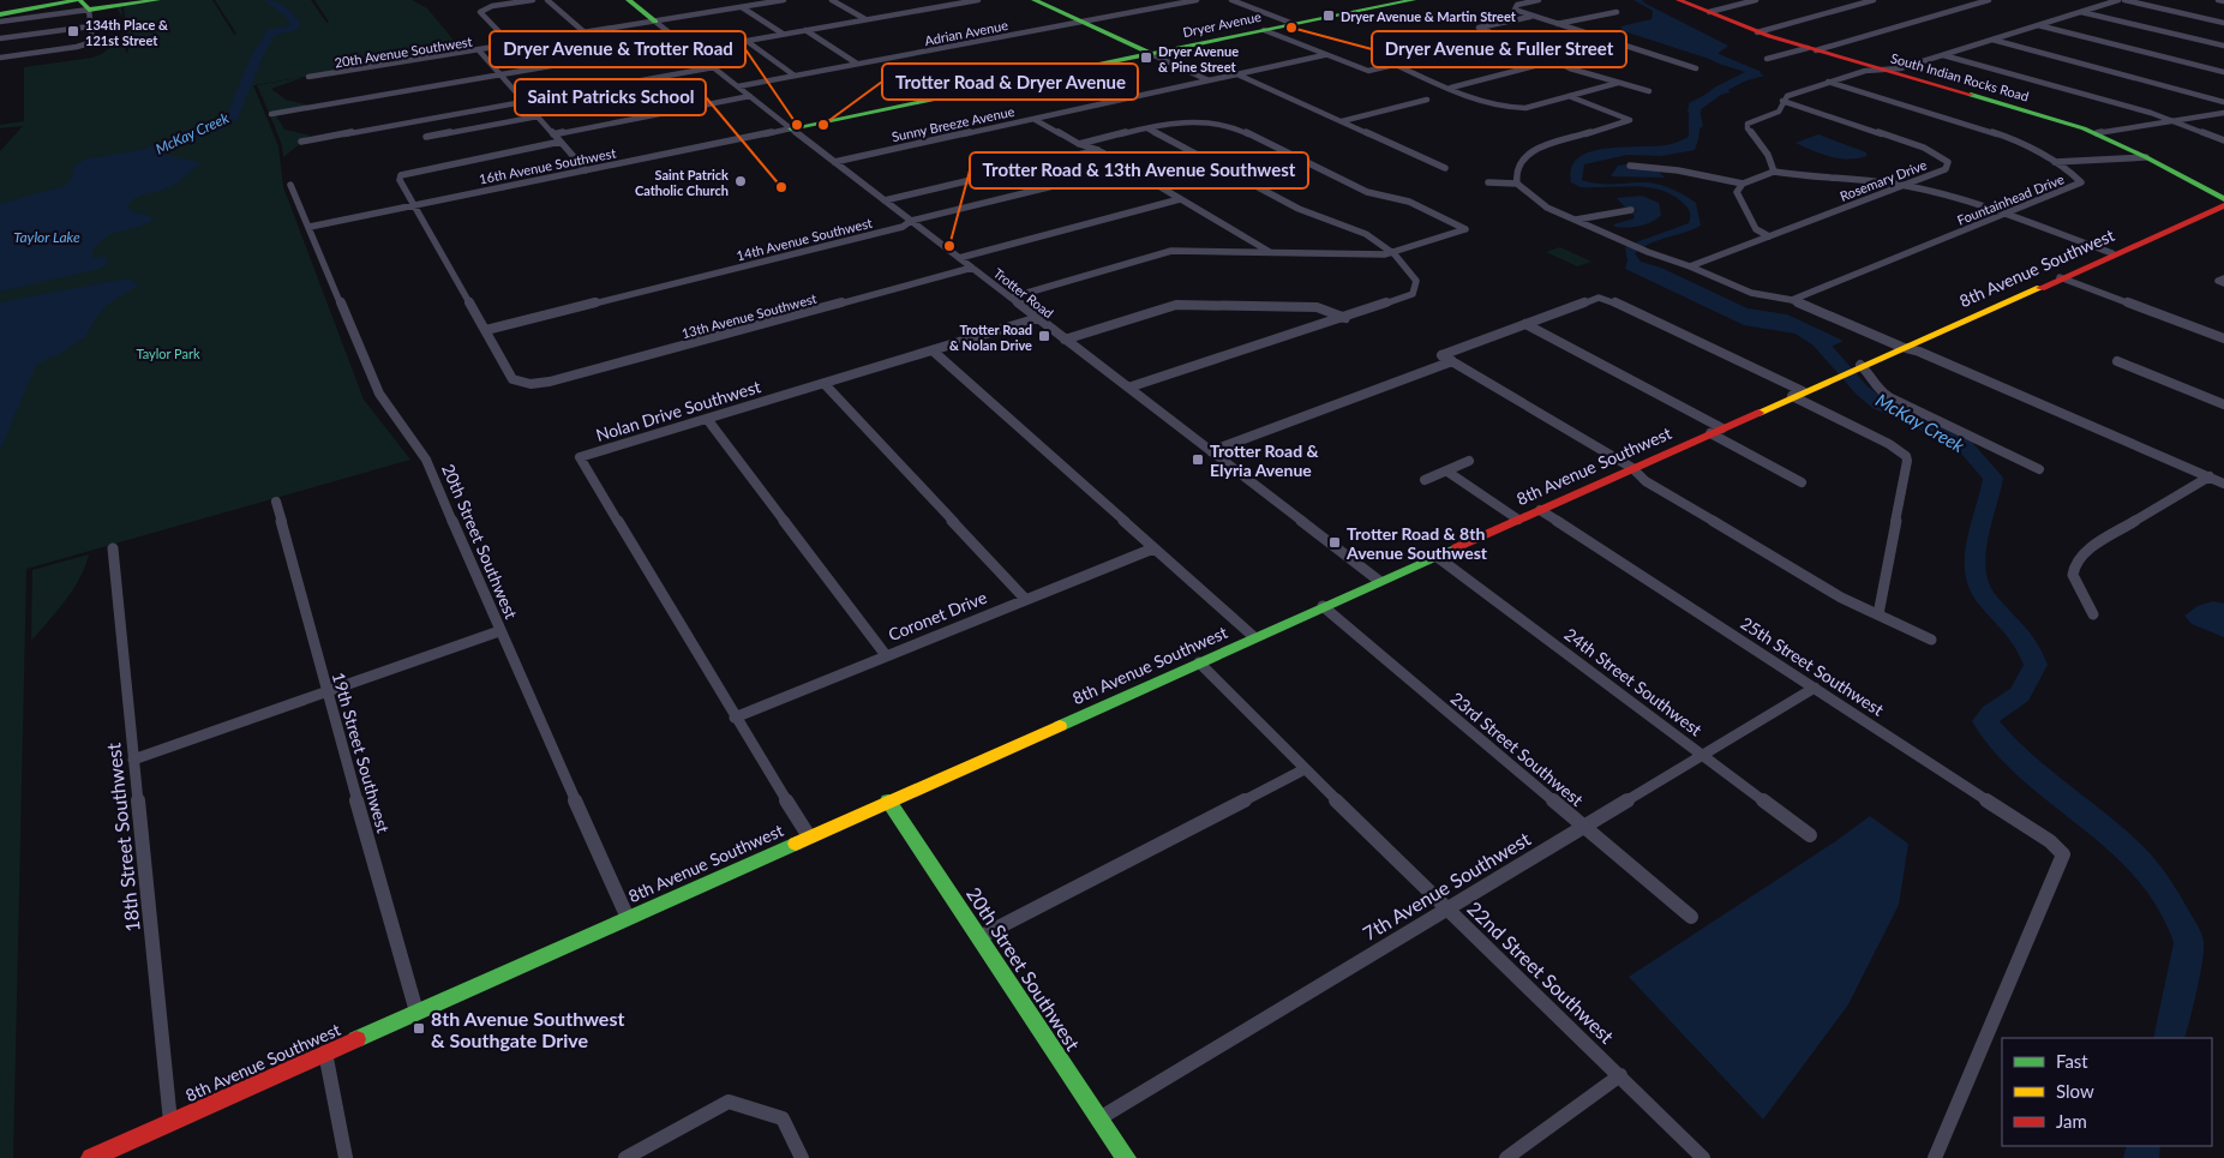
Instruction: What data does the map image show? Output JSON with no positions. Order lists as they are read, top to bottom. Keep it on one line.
{"streets":{"street":["Dryer Avenue","Adrian Avenue","20th Avenue Southwest","South Indian Rocks Road","Sunny Breeze Avenue","16th Avenue Southwest","Rosemary Drive","Fountainhead Drive","14th Avenue Southwest","8th Avenue Southwest","Trotter Road","13th Avenue Southwest","Nolan Drive Southwest","20th Street Southwest","Coronet Drive","25th Street Southwest","24th Street Southwest","23rd Street Southwest","19th Street Southwest","18th Street Southwest","7th Avenue Southwest","22nd Street Southwest"]},"crossings":[["Dryer Avenue","16th Avenue Southwest"],["Dryer Avenue","Trotter Road"],["Adrian Avenue","Trotter Road"],["20th Avenue Southwest","Trotter Road"],["Sunny Breeze Avenue","Trotter Road"],["16th Avenue Southwest","Trotter Road"],["16th Avenue Southwest","20th Street Southwest"],["14th Avenue Southwest","Trotter Road"],["8th Avenue Southwest","Trotter Road"],["8th Avenue Southwest","Nolan Drive Southwest"],["8th Avenue Southwest","20th Street Southwest"],["8th Avenue Southwest","25th Street Southwest"],["8th Avenue Southwest","24th Street Southwest"],["8th Avenue Southwest","23rd Street Southwest"],["8th Avenue Southwest","19th Street Southwest"],["8th Avenue Southwest","18th Street Southwest"],["8th Avenue Southwest","22nd Street Southwest"],["Trotter Road","13th Avenue Southwest"],["Trotter Road","Nolan Drive Southwest"],["Nolan Drive Southwest","Coronet Drive"],["20th Street Southwest","7th Avenue Southwest"],["25th Street Southwest","7th Avenue Southwest"],["24th Street Southwest","7th Avenue Southwest"],["23rd Street Southwest","7th Avenue Southwest"],["7th Avenue Southwest","22nd Street Southwest"]],"water":["McKay Creek","Taylor Lake"],"parks":["Taylor Park"],"places":{"transit":["Dryer Avenue & Martin Street","134th Place & 121st Street","Dryer Avenue & Pine Street","Trotter Road & Nolan Drive","Trotter Road & Elyria Avenue","Trotter Road & 8th Avenue Southwest","8th Avenue Southwest & Southgate Drive"],"other":["Dryer Avenue & Fuller Street","Dryer Avenue & Trotter Road","Trotter Road & Dryer Avenue","Saint Patrick Catholic Church","Saint Patricks School","Trotter Road & 13th Avenue Southwest"]},"legend":["Fast","Slow","Jam"]}
